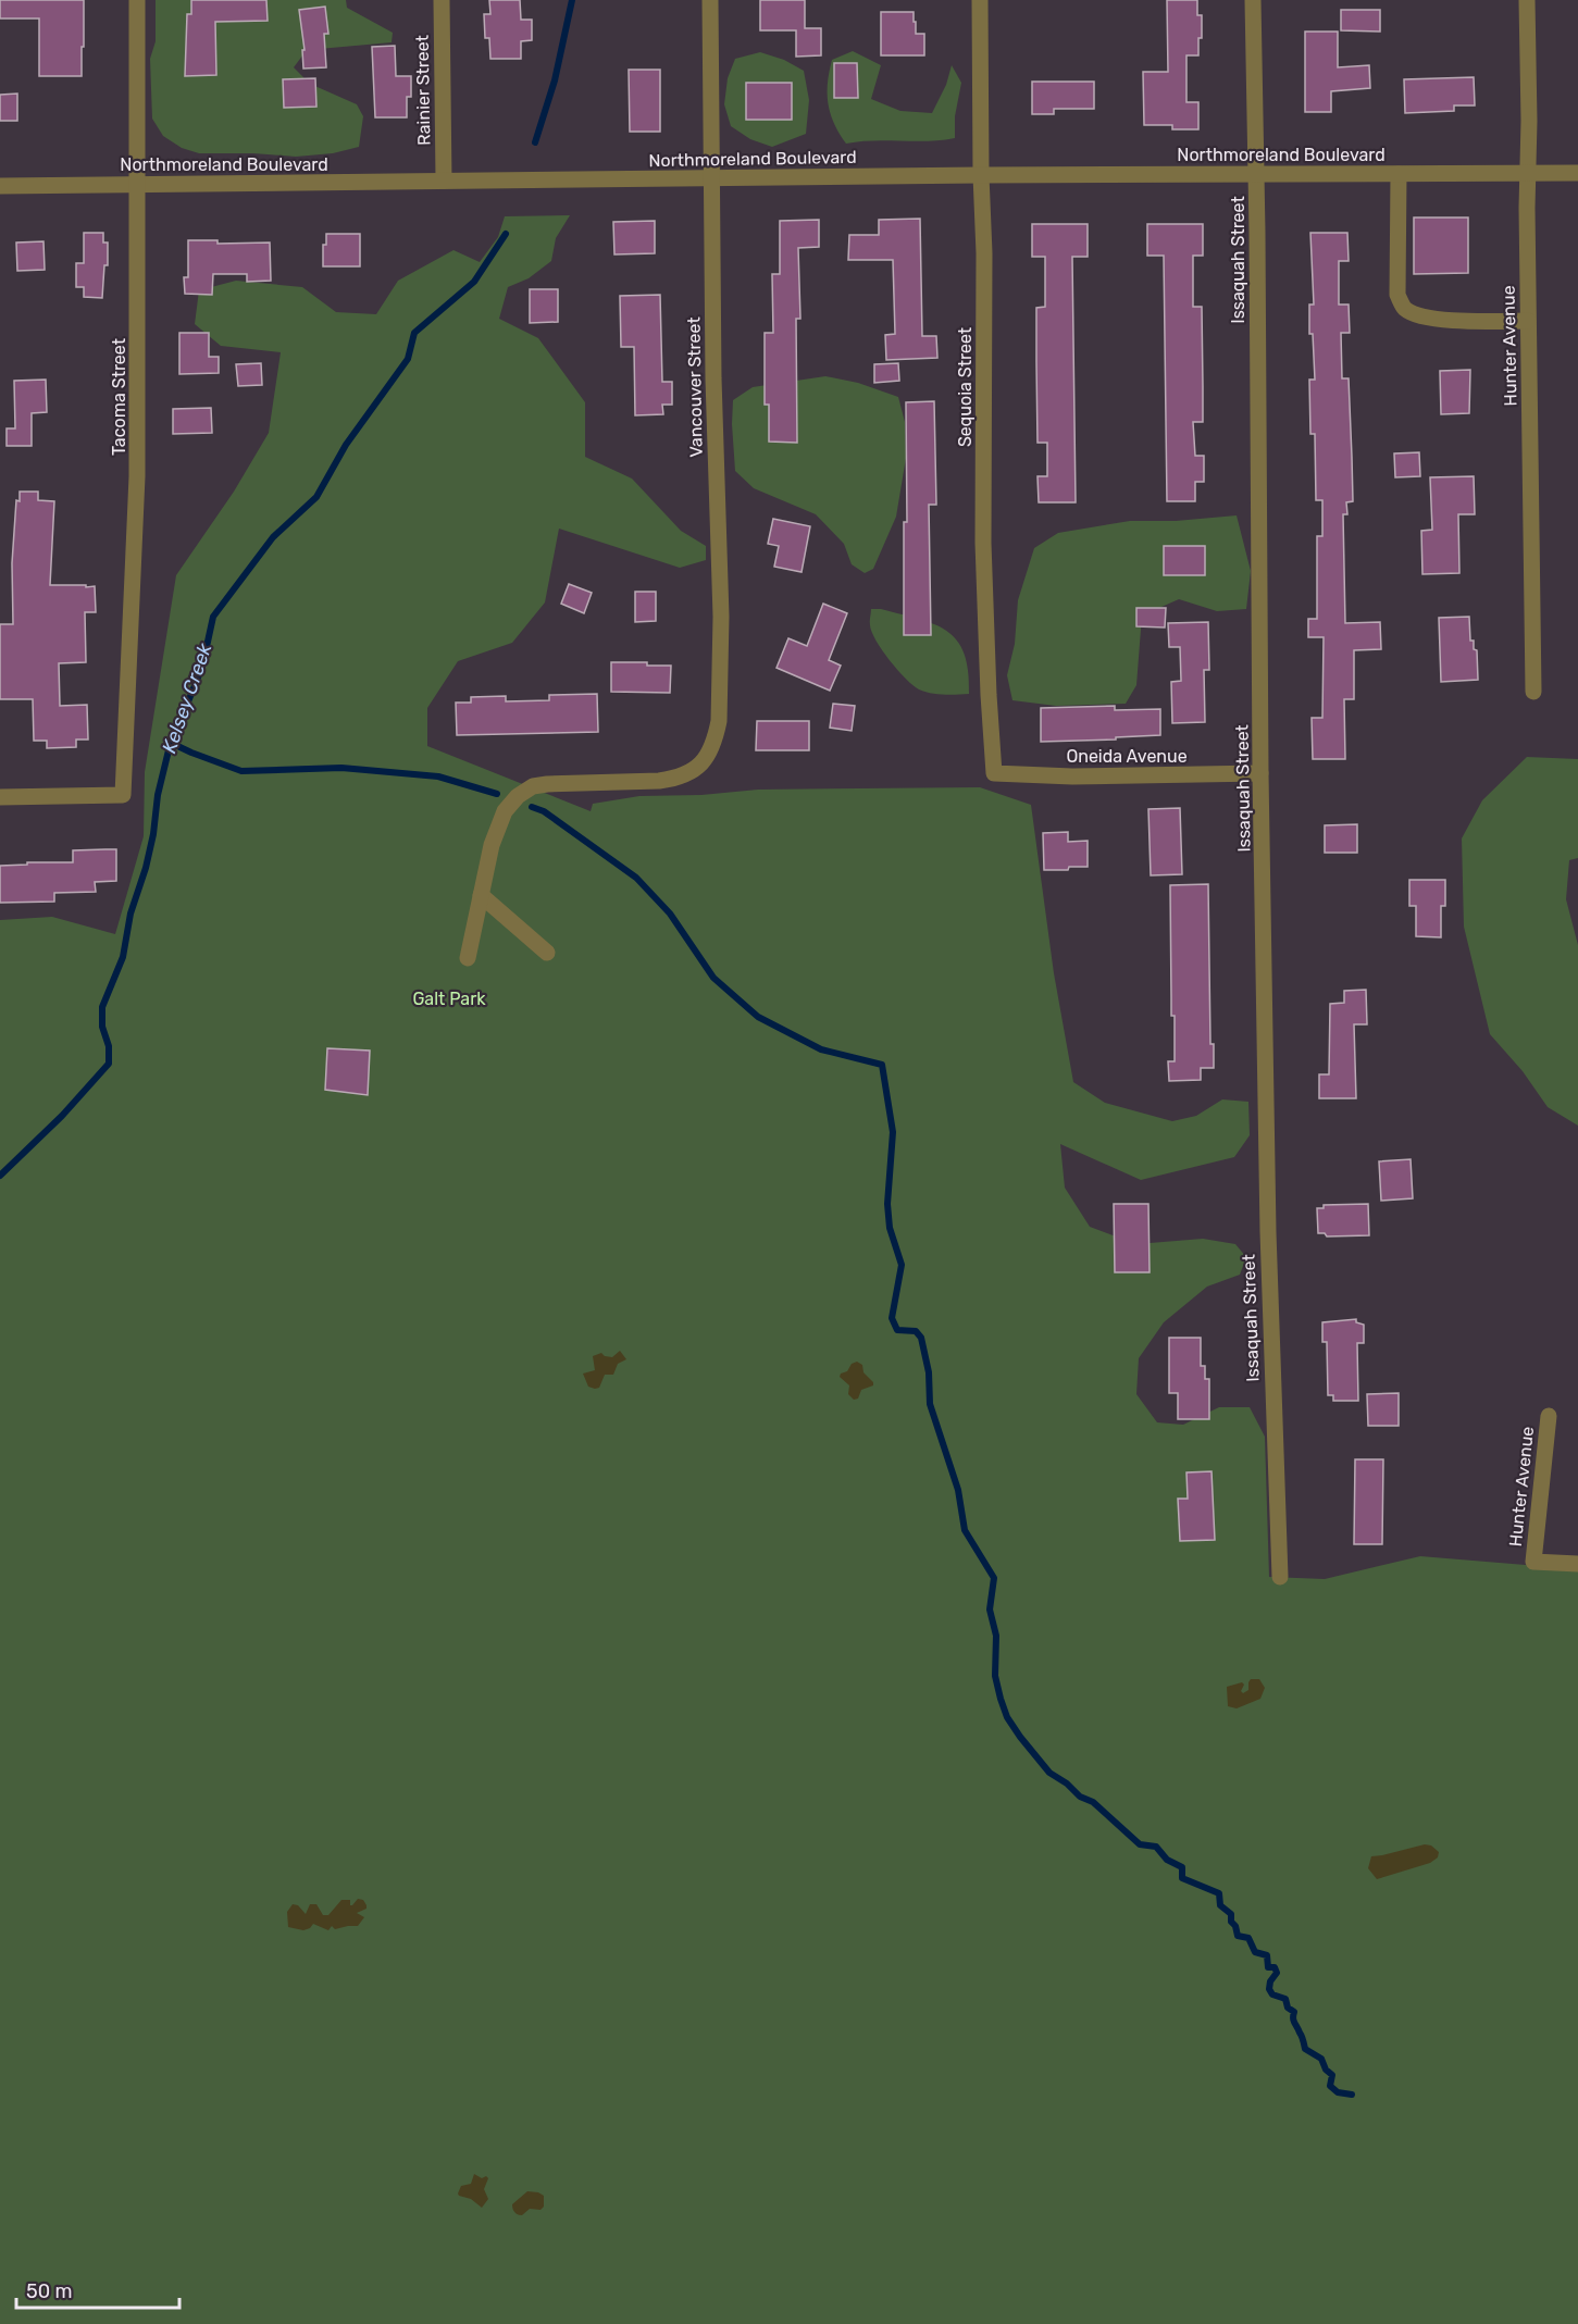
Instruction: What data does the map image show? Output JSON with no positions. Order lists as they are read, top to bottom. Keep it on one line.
{"streets":{"street":["Rainier Street","Northmoreland Boulevard","Issaquah Street","Hunter Avenue","Vancouver Street","Sequoia Street","Tacoma Street","Oneida Avenue"]},"crossings":[["Rainier Street","Northmoreland Boulevard"],["Northmoreland Boulevard","Issaquah Street"],["Northmoreland Boulevard","Hunter Avenue"],["Northmoreland Boulevard","Vancouver Street"],["Northmoreland Boulevard","Sequoia Street"],["Northmoreland Boulevard","Tacoma Street"],["Issaquah Street","Oneida Avenue"],["Sequoia Street","Oneida Avenue"]],"water":["Kelsey Creek"],"parks":["Galt Park"],"scale_bar":"50 m"}
